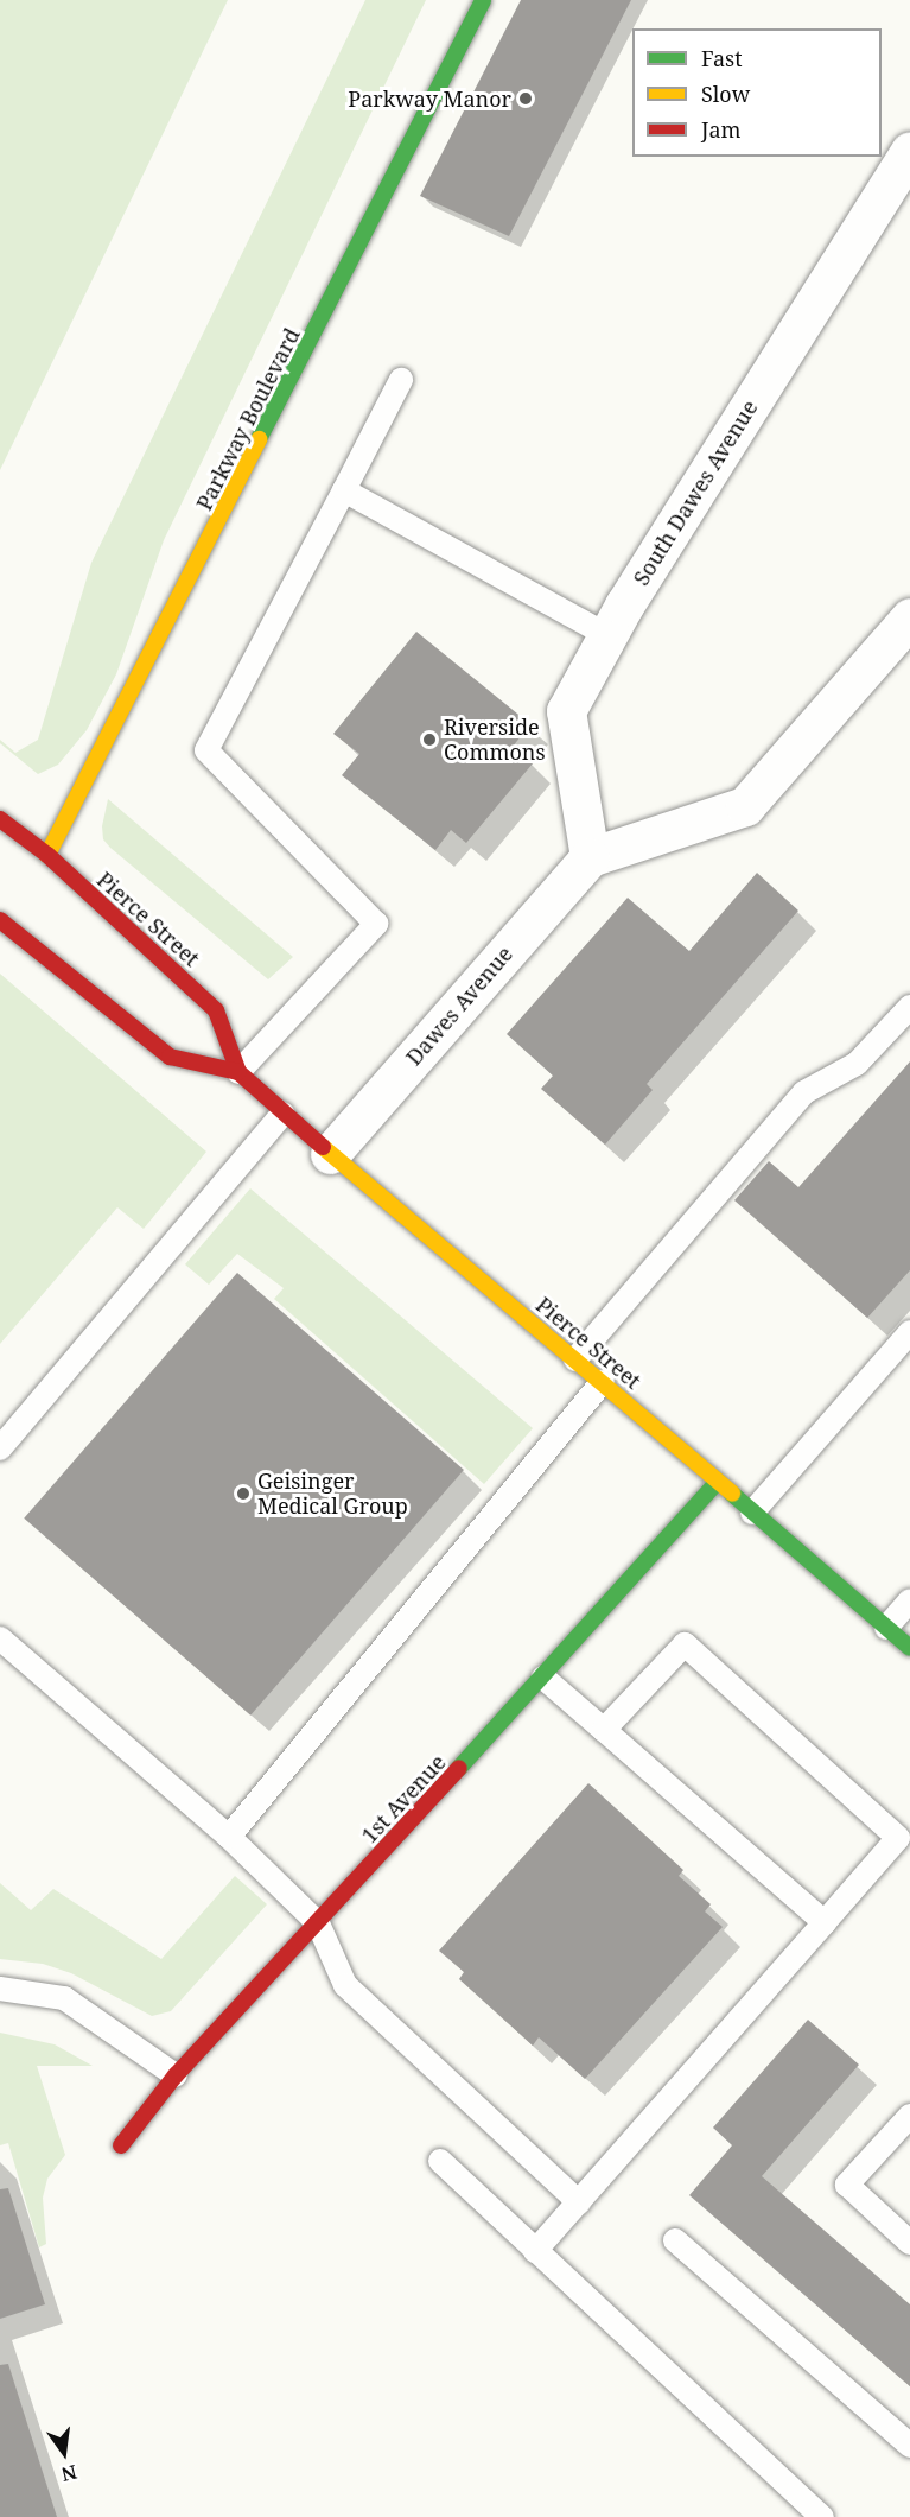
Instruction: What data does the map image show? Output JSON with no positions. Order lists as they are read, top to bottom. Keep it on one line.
{"streets":{"street":["Parkway Boulevard","South Dawes Avenue","Pierce Street","Dawes Avenue","1st Avenue"]},"crossings":[["Parkway Boulevard","Pierce Street"],["South Dawes Avenue","Dawes Avenue"],["Pierce Street","Dawes Avenue"],["Pierce Street","1st Avenue"]],"places":["Parkway Manor","Riverside Commons","Geisinger Medical Group"],"legend":["Fast","Slow","Jam"],"north":"bottom"}
